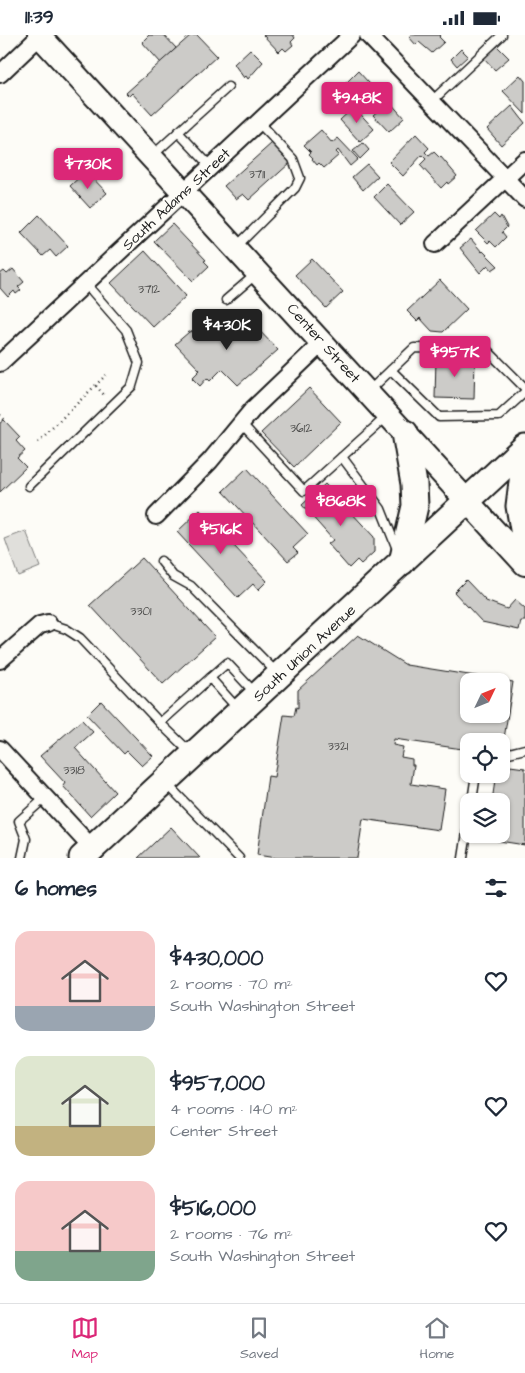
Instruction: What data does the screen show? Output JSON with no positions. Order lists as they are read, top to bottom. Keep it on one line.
{"streets":{"main road":["Center Street","South Union Avenue"],"street":["South Adams Street"]},"crossings":[["South Adams Street","Center Street"],["Center Street","South Union Avenue"]],"house_numbers":["3711","3712","3612","3301","3321","3318"],"north":"top right","page":{"status":"11:39","price":["$948K","$730K","$430K","$957K","$868K","$516K"],"heading":"6 homes","list":[{"name":"$430,000","note":"2 rooms · 70 m² · South Washington Street"},{"name":"$957,000","note":"4 rooms · 140 m² · Center Street"},{"name":"$516,000","note":"2 rooms · 76 m² · South Washington Street"}],"tabs":["Map","Saved","Home"]}}
